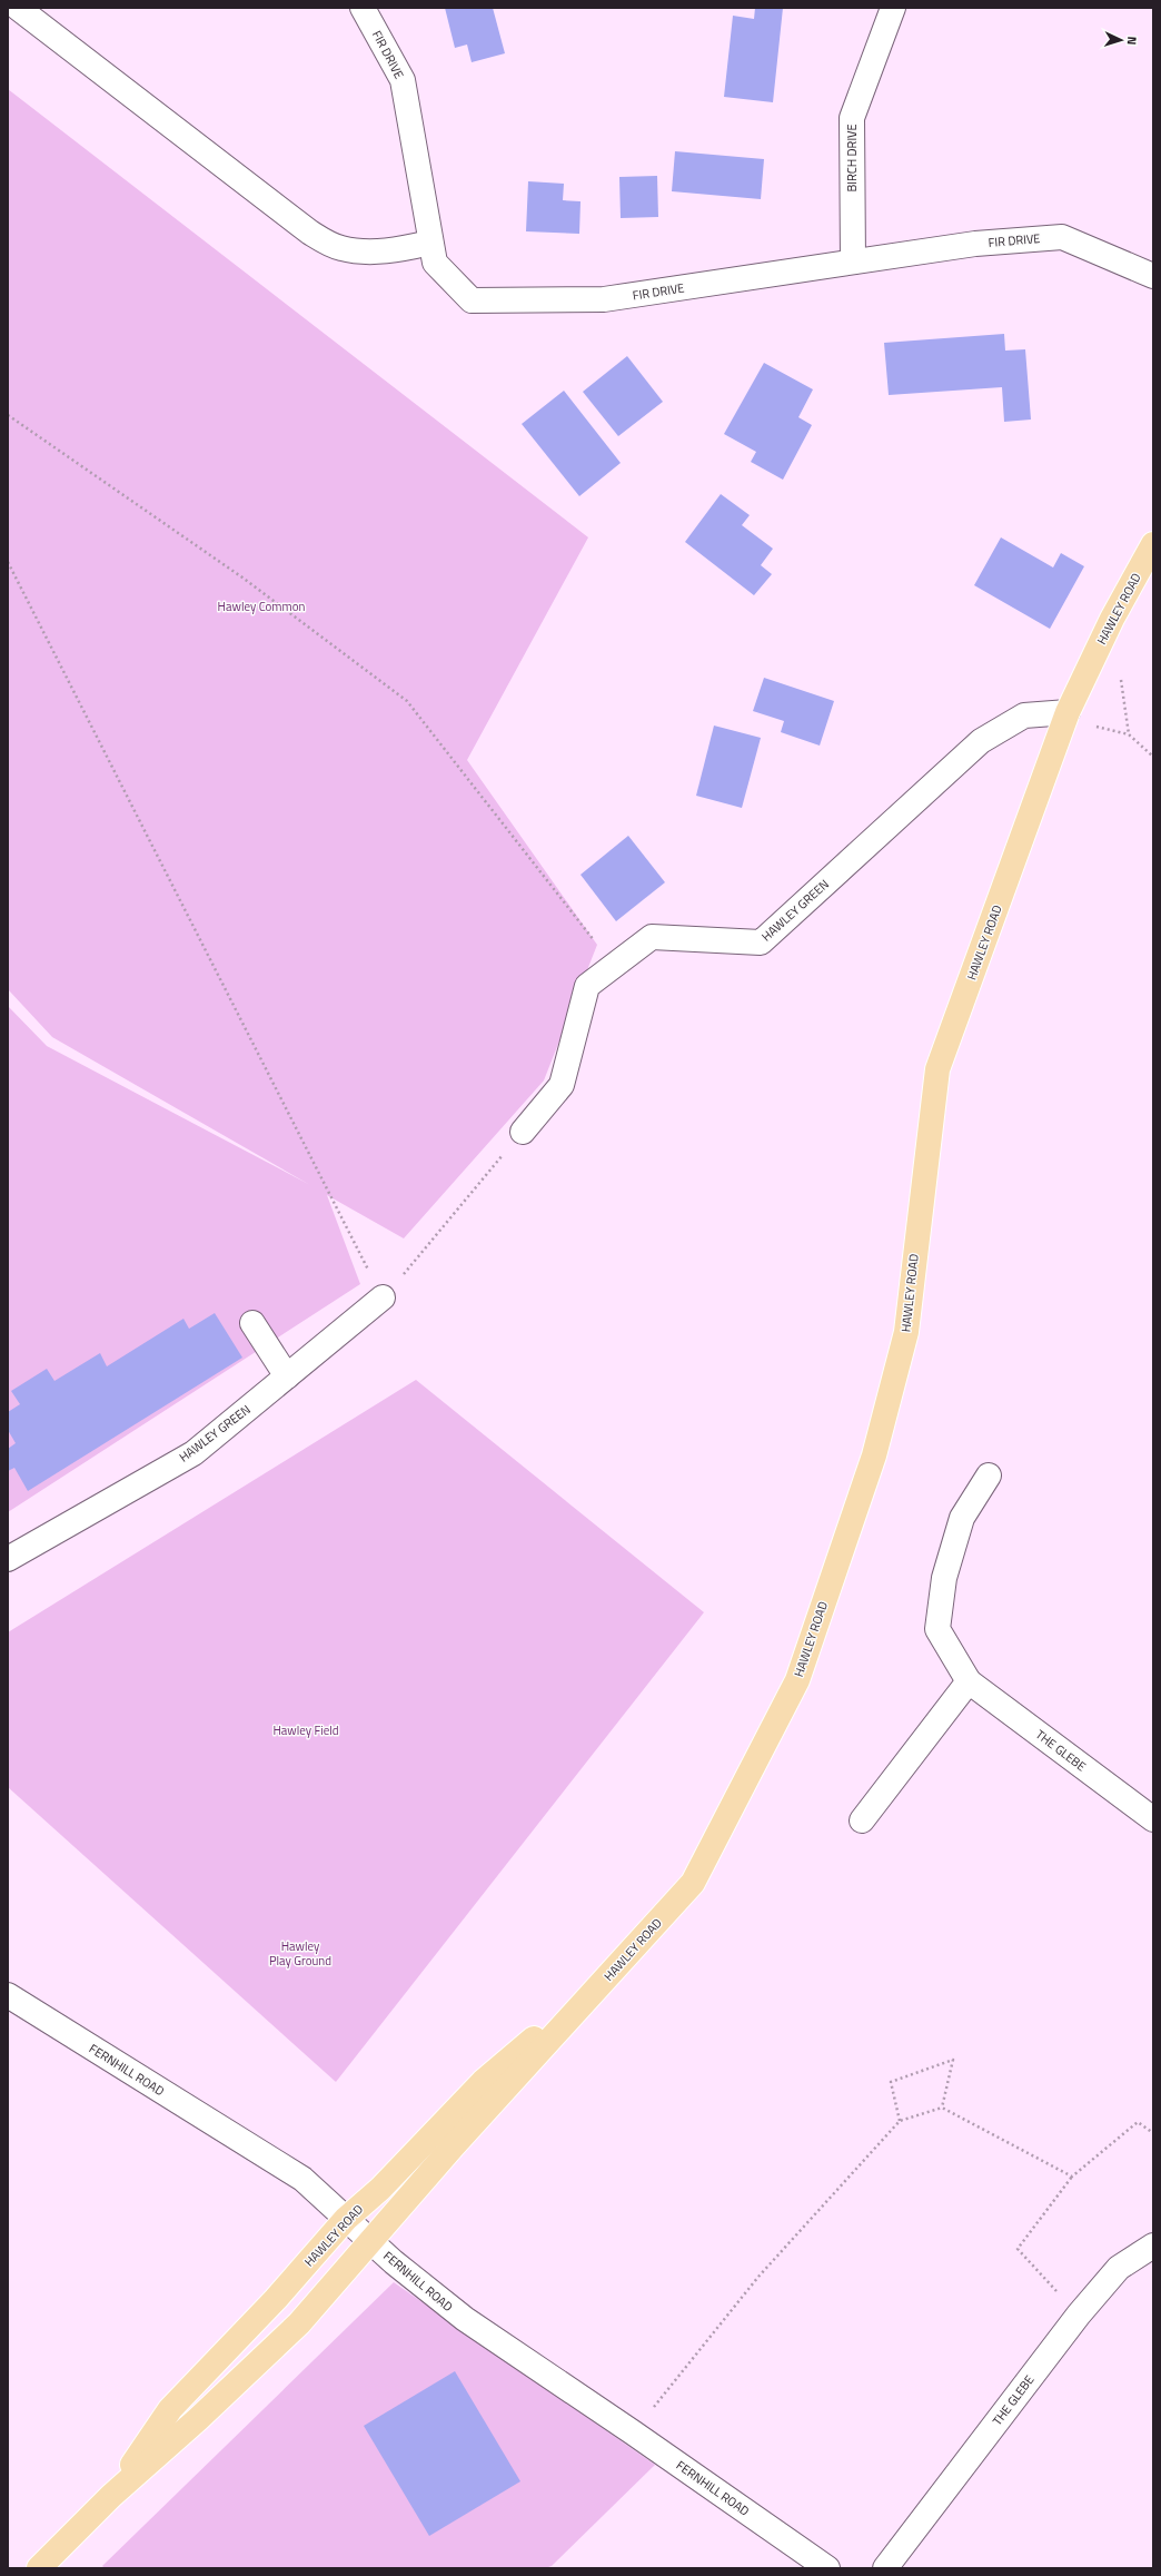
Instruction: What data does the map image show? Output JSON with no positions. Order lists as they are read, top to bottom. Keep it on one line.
{"streets":{"main road":["HAWLEY ROAD"],"street":["FIR DRIVE","BIRCH DRIVE","HAWLEY GREEN","THE GLEBE","FERNHILL ROAD"]},"crossings":[["FIR DRIVE","BIRCH DRIVE"],["HAWLEY ROAD","HAWLEY GREEN"],["HAWLEY ROAD","FERNHILL ROAD"]],"parks":["Hawley Common","Hawley Field","Hawley Play Ground"],"north":"right"}
